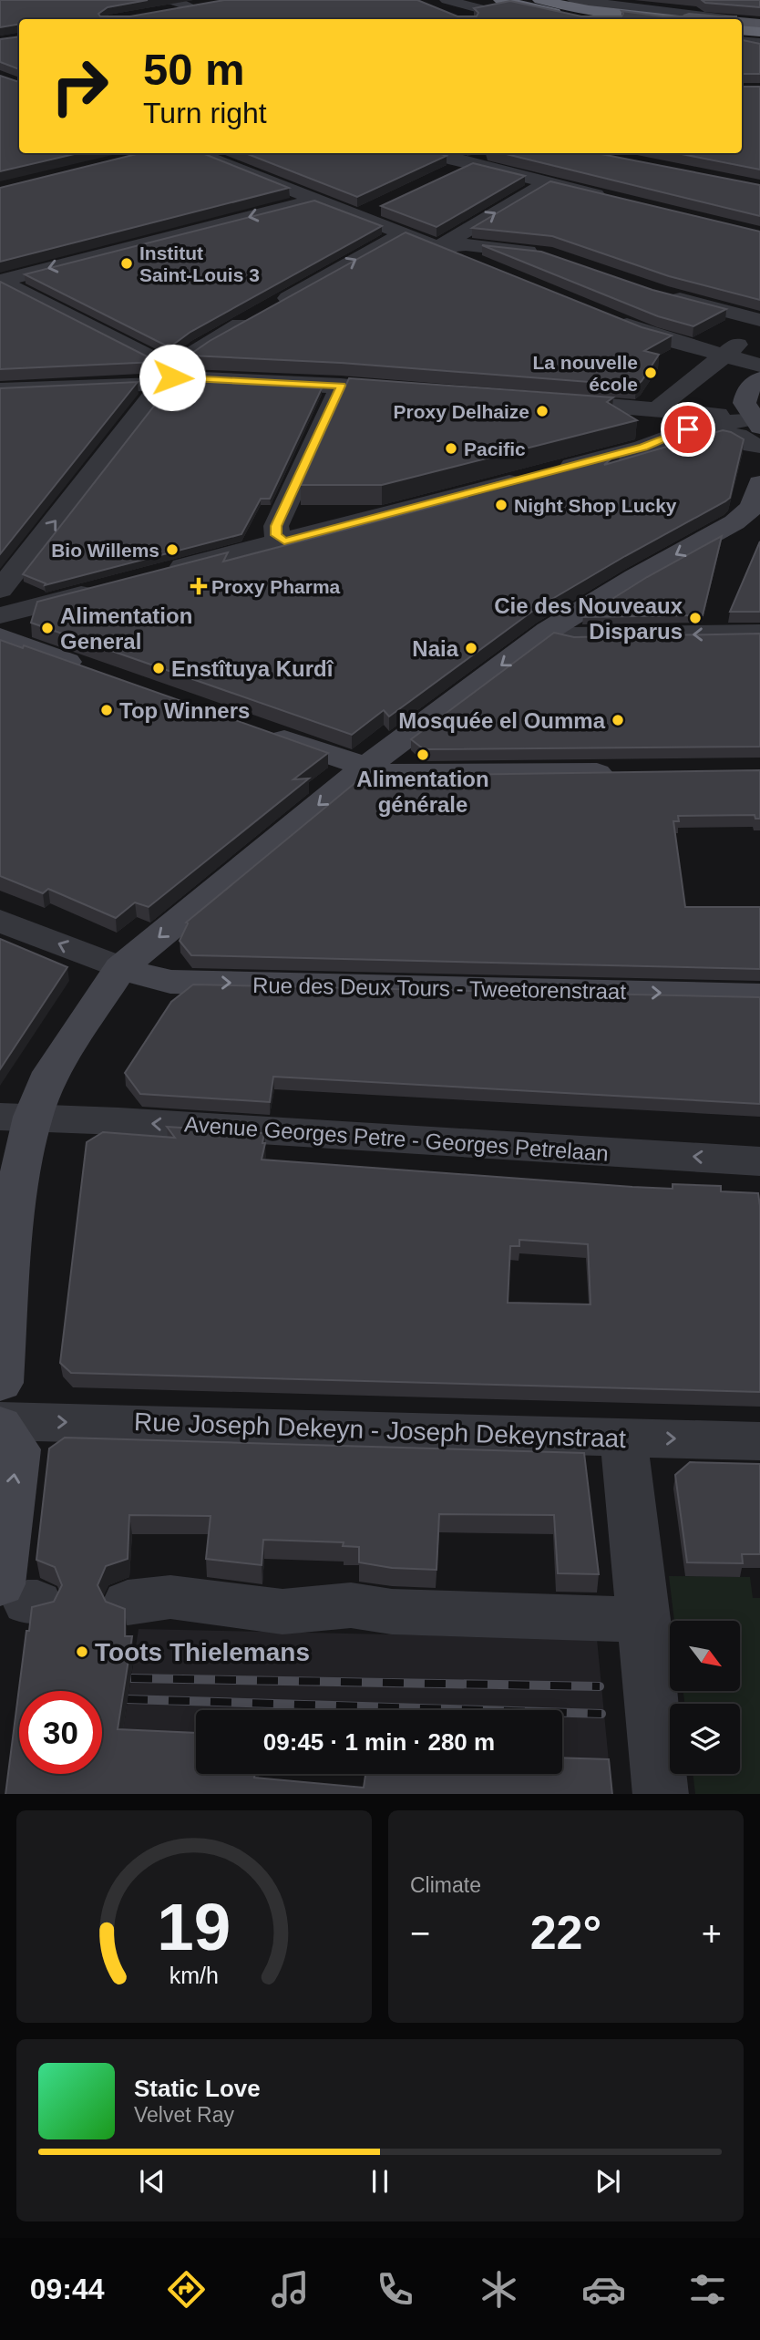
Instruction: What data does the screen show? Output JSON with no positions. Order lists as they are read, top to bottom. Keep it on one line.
{"streets":{"main road":["Rue des Deux Tours - Tweetorenstraat"],"street":["Avenue Georges Petre - Georges Petrelaan","Rue Joseph Dekeyn - Joseph Dekeynstraat"]},"one_way":["Avenue Georges Petre - Georges Petrelaan"],"places":{"other":["Institut Saint-Louis 3","La nouvelle école","Proxy Delhaize","Pacific","Night Shop Lucky","Bio Willems","Cie des Nouveaux Disparus","Alimentation General","Naia","Enstîtuya Kurdî","Top Winners","Mosquée el Oumma","Alimentation générale","Toots Thielemans"],"health":["Proxy Pharma"]},"north":"bottom right","page":{"turn":["50 m","Turn right"],"limit":"30","trip":"09:45 · 1 min · 280 m","tile":"Climate","heat":["−","22°","+"],"song":["Static Love","Velvet Ray"],"tabs":"09:44","gauge":["19","km/h"]}}
